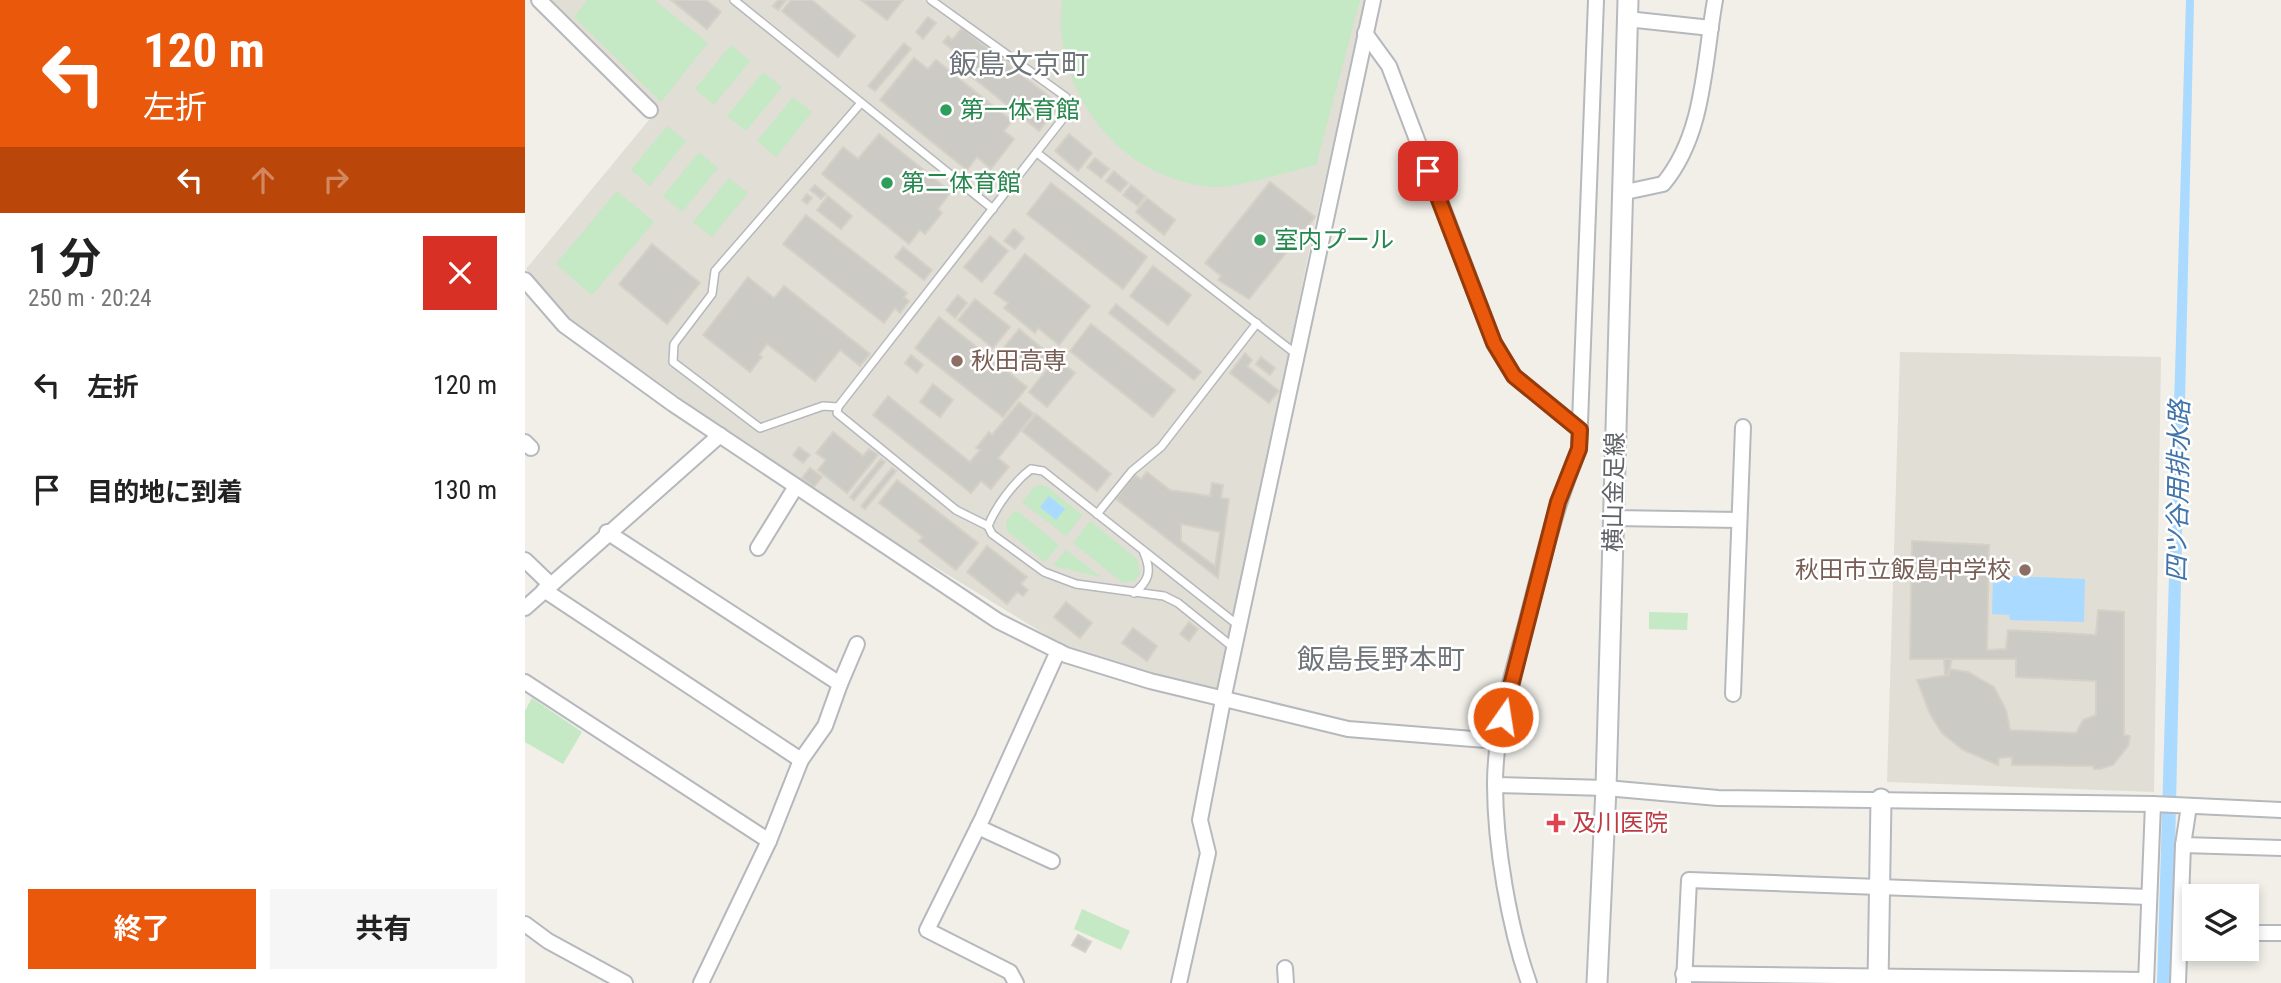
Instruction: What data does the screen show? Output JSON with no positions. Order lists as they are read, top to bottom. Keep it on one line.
{"streets":{"street":["横山金足線"]},"districts":["飯島文京町","飯島長野本町"],"water":["四ツ谷用排水路"],"places":{"other":["第一体育館","第二体育館","室内プール","秋田高専","秋田市立飯島中学校"],"health":["及川医院"]},"page":{"turn":["120 m","左折"],"heading":["1 分","250 m · 20:24"],"list":[{"name":"左折","value":"120 m"},{"name":"目的地に到着","value":"130 m"}],"buttons":["終了","共有"]}}
